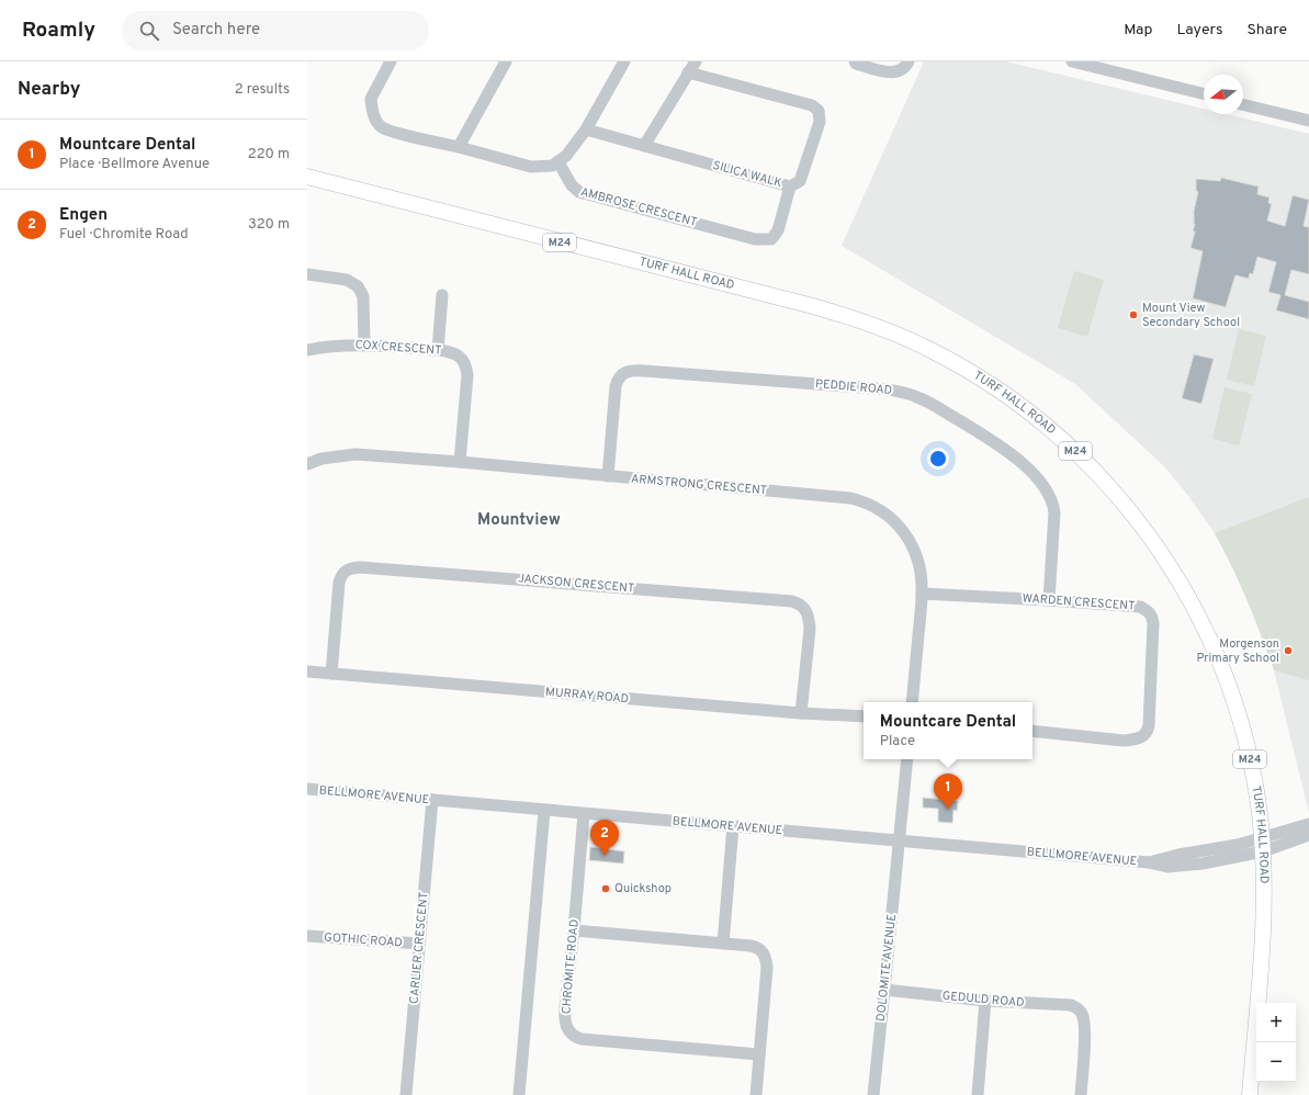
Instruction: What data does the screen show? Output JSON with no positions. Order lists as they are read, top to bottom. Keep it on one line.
{"streets":{"main road":["M24","TURF HALL ROAD"],"street":["SILICA WALK","AMBROSE CRESCENT","COX CRESCENT","PEDDIE ROAD","ARMSTRONG CRESCENT","JACKSON CRESCENT","WARDEN CRESCENT","MURRAY ROAD","BELLMORE AVENUE","GOTHIC ROAD","CARLIER CRESCENT","CHROMITE ROAD","DOLOMITE AVENUE","GEDULD ROAD"]},"crossings":[["SILICA WALK","AMBROSE CRESCENT"],["TURF HALL ROAD","BELLMORE AVENUE"],["COX CRESCENT","ARMSTRONG CRESCENT"],["PEDDIE ROAD","ARMSTRONG CRESCENT"],["PEDDIE ROAD","WARDEN CRESCENT"],["ARMSTRONG CRESCENT","WARDEN CRESCENT"],["JACKSON CRESCENT","MURRAY ROAD"],["BELLMORE AVENUE","CARLIER CRESCENT"],["BELLMORE AVENUE","CHROMITE ROAD"],["BELLMORE AVENUE","DOLOMITE AVENUE"],["GOTHIC ROAD","CARLIER CRESCENT"],["DOLOMITE AVENUE","GEDULD ROAD"]],"districts":["Mountview"],"places":["Mount View Secondary School","Morgenson Primary School","Quickshop"],"north":"left","page":{"header":"Roamly","search":"Search here","nav":["Map","Layers","Share"],"heading":["Nearby","2 results"],"list":[{"mark":"1","name":"Mountcare Dental","note":"Place · Bellmore Avenue","value":"220 m"},{"mark":"2","name":"Engen","note":"Fuel · Chromite Road","value":"320 m"}],"popup":["Mountcare Dental","Place"],"pins":["1","2"],"map_buttons":["+","−"]}}
